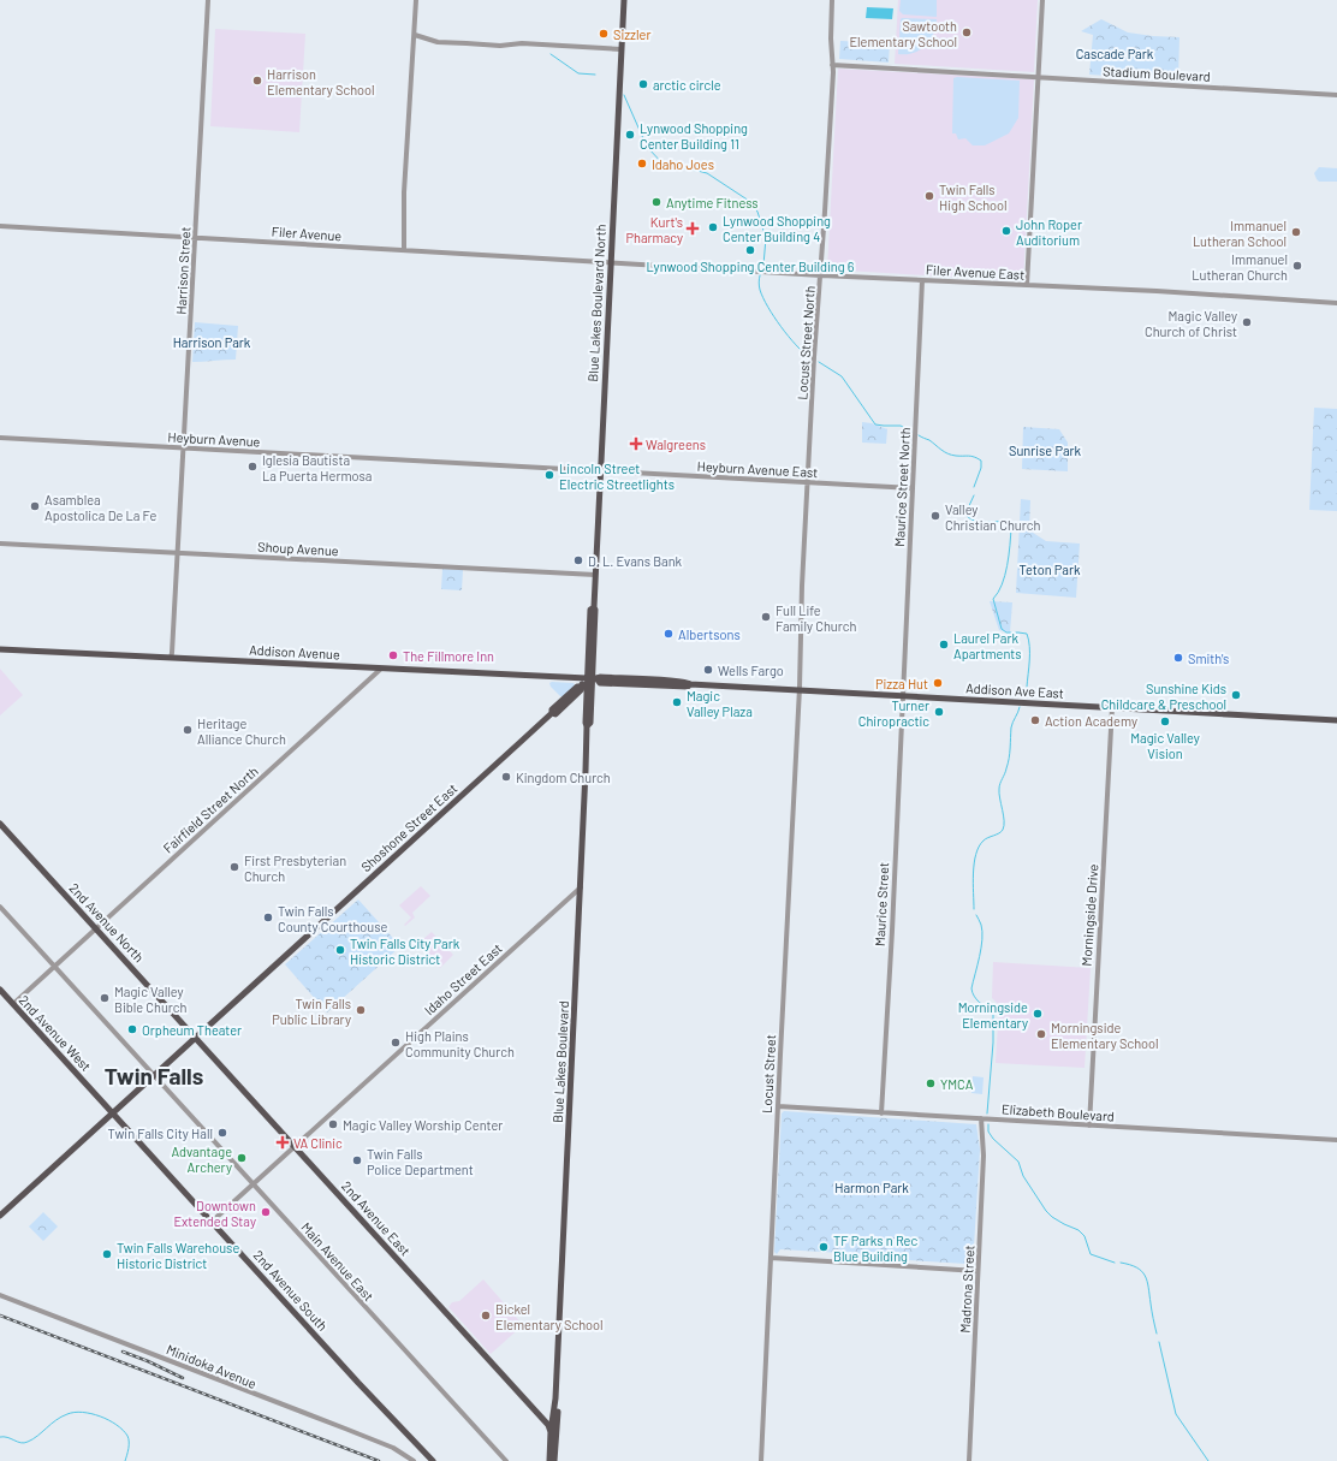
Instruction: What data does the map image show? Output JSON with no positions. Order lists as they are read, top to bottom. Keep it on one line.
{"streets":{"main road":["Blue Lakes Boulevard North","Addison Avenue","Addison Ave East","Shoshone Street East","2nd Avenue North","2nd Avenue West","Blue Lakes Boulevard","2nd Avenue East","2nd Avenue South"],"street":["Stadium Boulevard","Filer Avenue","Harrison Street","Filer Avenue East","Locust Street North","Heyburn Avenue","Heyburn Avenue East","Maurice Street North","Shoup Avenue","Fairfield Street North","Maurice Street","Morningside Drive","Idaho Street East","Locust Street","Elizabeth Boulevard","Main Avenue East","Madrona Street","Minidoka Avenue"]},"crossings":[["Stadium Boulevard","Locust Street North"],["Filer Avenue","Harrison Street"],["Filer Avenue","Filer Avenue East"],["Filer Avenue","Blue Lakes Boulevard North"],["Harrison Street","Heyburn Avenue"],["Harrison Street","Shoup Avenue"],["Harrison Street","Addison Avenue"],["Filer Avenue East","Blue Lakes Boulevard North"],["Filer Avenue East","Locust Street North"],["Filer Avenue East","Maurice Street North"],["Blue Lakes Boulevard North","Heyburn Avenue"],["Blue Lakes Boulevard North","Heyburn Avenue East"],["Blue Lakes Boulevard North","Shoup Avenue"],["Blue Lakes Boulevard North","Addison Avenue"],["Blue Lakes Boulevard North","Addison Ave East"],["Blue Lakes Boulevard North","Shoshone Street East"],["Blue Lakes Boulevard North","Blue Lakes Boulevard"],["Locust Street North","Heyburn Avenue East"],["Locust Street North","Addison Ave East"],["Locust Street North","Locust Street"],["Heyburn Avenue","Heyburn Avenue East"],["Heyburn Avenue East","Maurice Street North"],["Maurice Street North","Addison Ave East"],["Maurice Street North","Maurice Street"],["Addison Avenue","Addison Ave East"],["Addison Avenue","Fairfield Street North"],["Addison Avenue","Shoshone Street East"],["Addison Avenue","Blue Lakes Boulevard"],["Addison Ave East","Shoshone Street East"],["Addison Ave East","Maurice Street"],["Addison Ave East","Morningside Drive"],["Addison Ave East","Blue Lakes Boulevard"],["Addison Ave East","Locust Street"],["Fairfield Street North","2nd Avenue North"],["Fairfield Street North","2nd Avenue West"],["Fairfield Street North","Main Avenue East"],["Shoshone Street East","2nd Avenue North"],["Shoshone Street East","2nd Avenue West"],["Shoshone Street East","Blue Lakes Boulevard"],["Shoshone Street East","2nd Avenue East"],["Shoshone Street East","Main Avenue East"],["Shoshone Street East","2nd Avenue South"],["Maurice Street","Elizabeth Boulevard"],["Morningside Drive","Elizabeth Boulevard"],["2nd Avenue North","2nd Avenue East"],["Idaho Street East","Blue Lakes Boulevard"],["Idaho Street East","2nd Avenue East"],["Idaho Street East","Main Avenue East"],["Idaho Street East","2nd Avenue South"],["2nd Avenue West","2nd Avenue South"],["Locust Street","Elizabeth Boulevard"],["Elizabeth Boulevard","Madrona Street"]],"districts":["Twin Falls"],"parks":["Cascade Park","Harrison Park","Sunrise Park","Teton Park","Harmon Park"],"places":{"other":["Sawtooth Elementary School","Sizzler","Harrison Elementary School","arctic circle","Lynwood Shopping Center Building 11","Idaho Joes","Twin Falls High School","Anytime Fitness","Lynwood Shopping Center Building 4","John Roper Auditorium","Immanuel Lutheran School","Lynwood Shopping Center Building 6","Immanuel Lutheran Church","Magic Valley Church of Christ","Iglesia Bautista La Puerta Hermosa","Lincoln Street Electric Streetlights","Asamblea Apostolica De La Fe","Valley Christian Church","D. L. Evans Bank","Full Life Family Church","Albertsons","Laurel Park Apartments","The Fillmore Inn","Smith's","Wells Fargo","Pizza Hut","Sunshine Kids Childcare & Preschool","Magic Valley Plaza","Turner Chiropractic","Action Academy","Magic Valley Vision","Heritage Alliance Church","Kingdom Church","First Presbyterian Church","Twin Falls County Courthouse","Twin Falls City Park Historic District","Magic Valley Bible Church","Twin Falls Public Library","Morningside Elementary","Orpheum Theater","Morningside Elementary School","High Plains Community Church","YMCA","Magic Valley Worship Center","Twin Falls City Hall","Advantage Archery","Twin Falls Police Department","Downtown Extended Stay","TF Parks n Rec Blue Building","Twin Falls Warehouse Historic District","Bickel Elementary School"],"health":["Kurt's Pharmacy","Walgreens","VA Clinic"]}}
